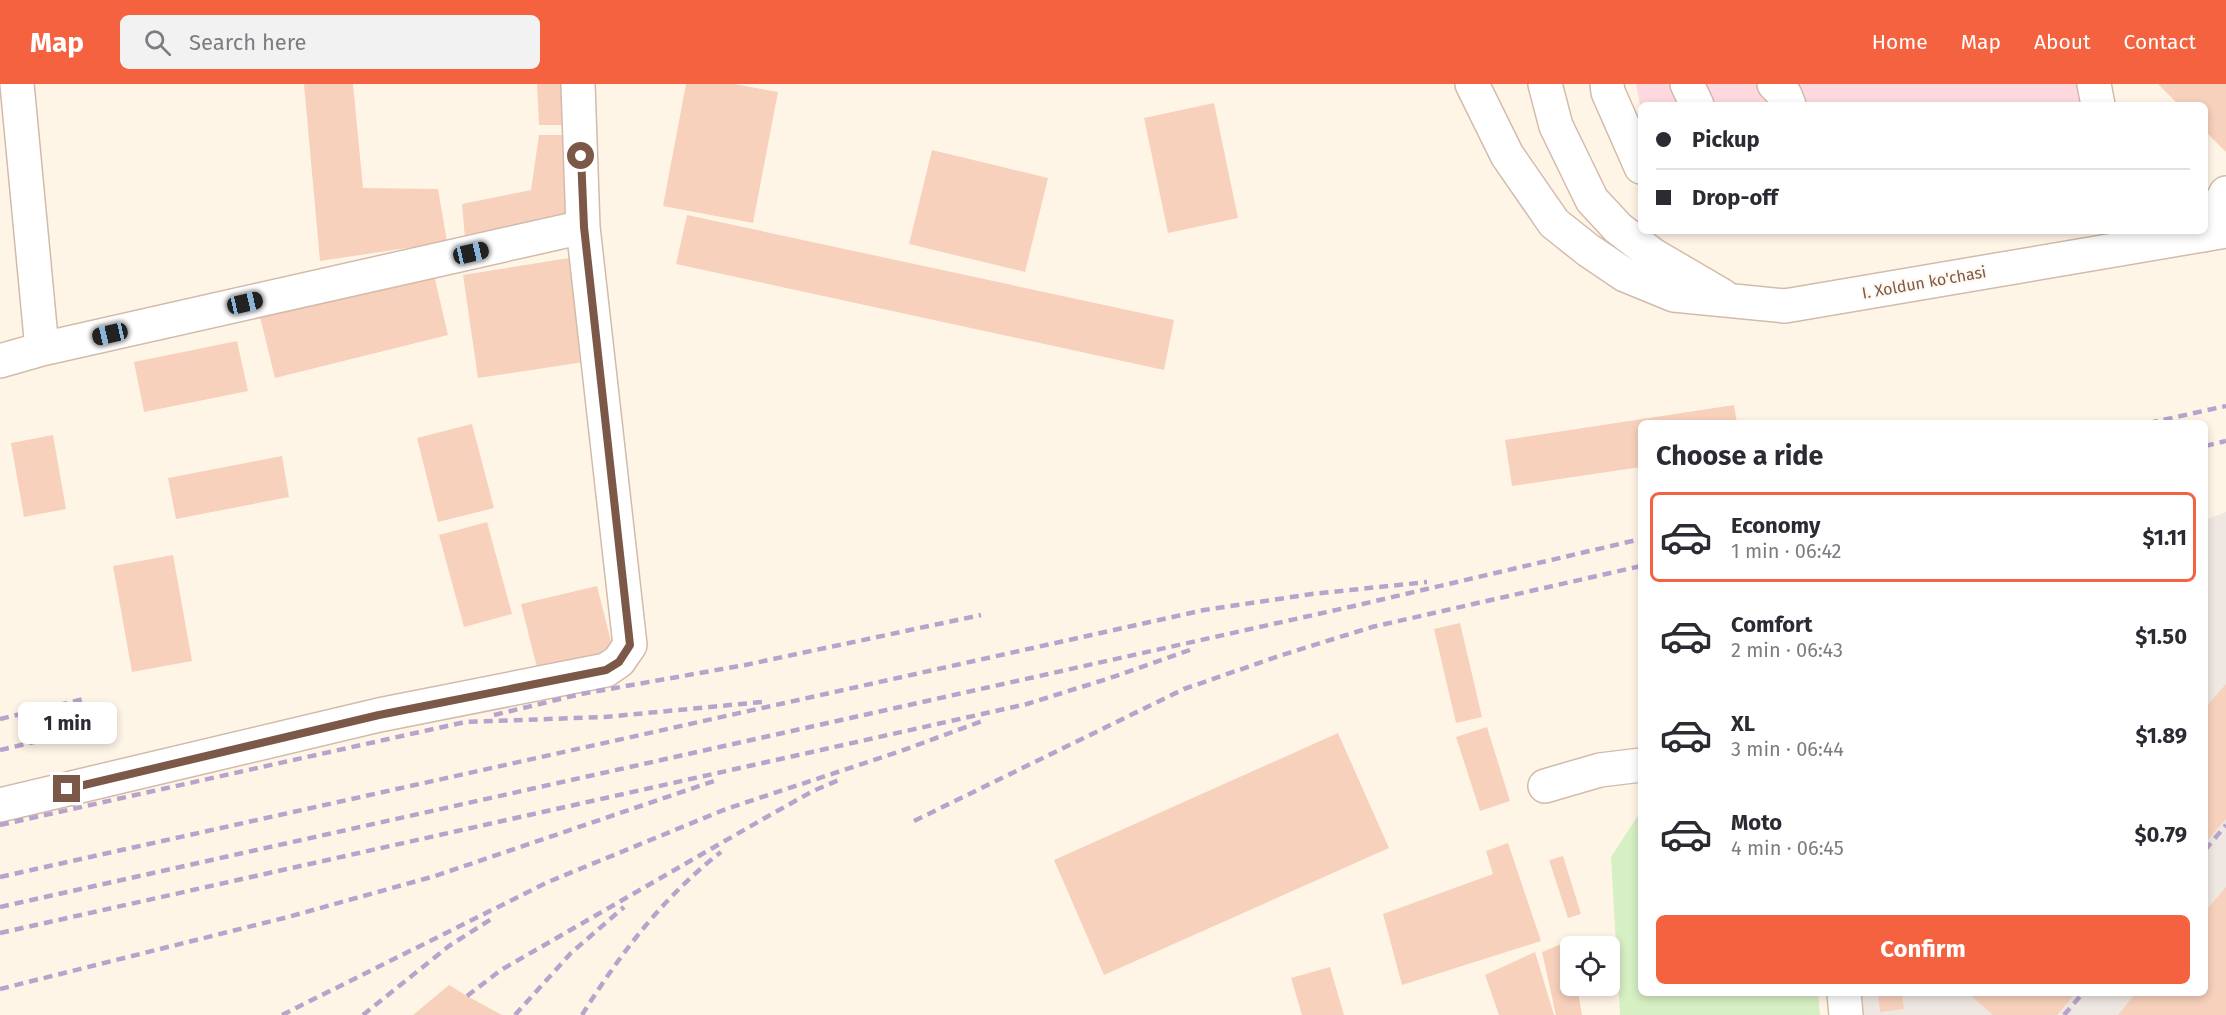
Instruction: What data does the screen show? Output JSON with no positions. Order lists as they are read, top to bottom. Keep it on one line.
{"streets":{"street":["I. Xoldun ko'chasi"]},"page":{"header":"Map","search":"Search here","nav":["Home","Map","About","Contact"],"banner":["Pickup","Drop-off"],"heading":"Choose a ride","list":[{"name":"Economy","note":"1 min · 06:42","value":"$1.11"},{"name":"Comfort","note":"2 min · 06:43","value":"$1.50"},{"name":"XL","note":"3 min · 06:44","value":"$1.89"},{"name":"Moto","note":"4 min · 06:45","value":"$0.79"}],"bubble":"1 min","buttons":"Confirm"}}
